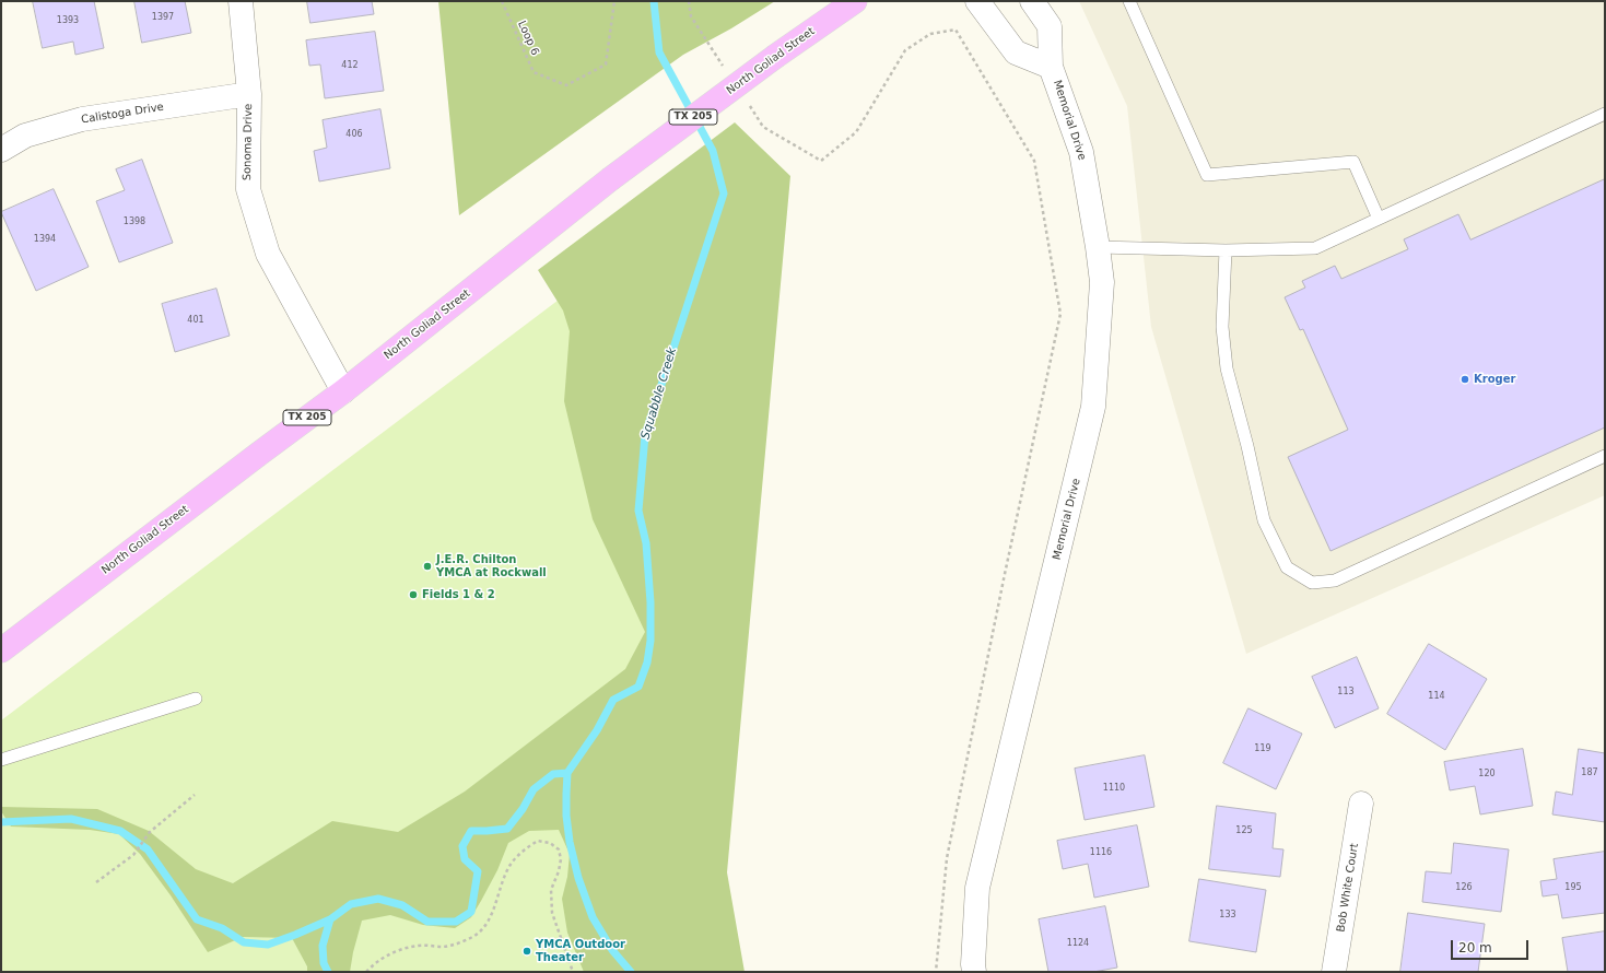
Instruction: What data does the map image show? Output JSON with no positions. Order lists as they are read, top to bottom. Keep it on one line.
{"streets":{"main road":["North Goliad Street","TX 205"],"street":["Calistoga Drive","Memorial Drive","Sonoma Drive","Bob White Court"],"path":["Loop 6"]},"crossings":[["North Goliad Street","Sonoma Drive"],["Calistoga Drive","Sonoma Drive"]],"water":["Squabble Creek"],"places":["Kroger","J.E.R. Chilton YMCA at Rockwall","Fields 1 & 2","YMCA Outdoor Theater"],"house_numbers":["1397","1393","412","406","1398","1394","401","113","114","119","187","120","1110","125","1116","126","195","133","1124"],"scale_bar":"20 m"}
